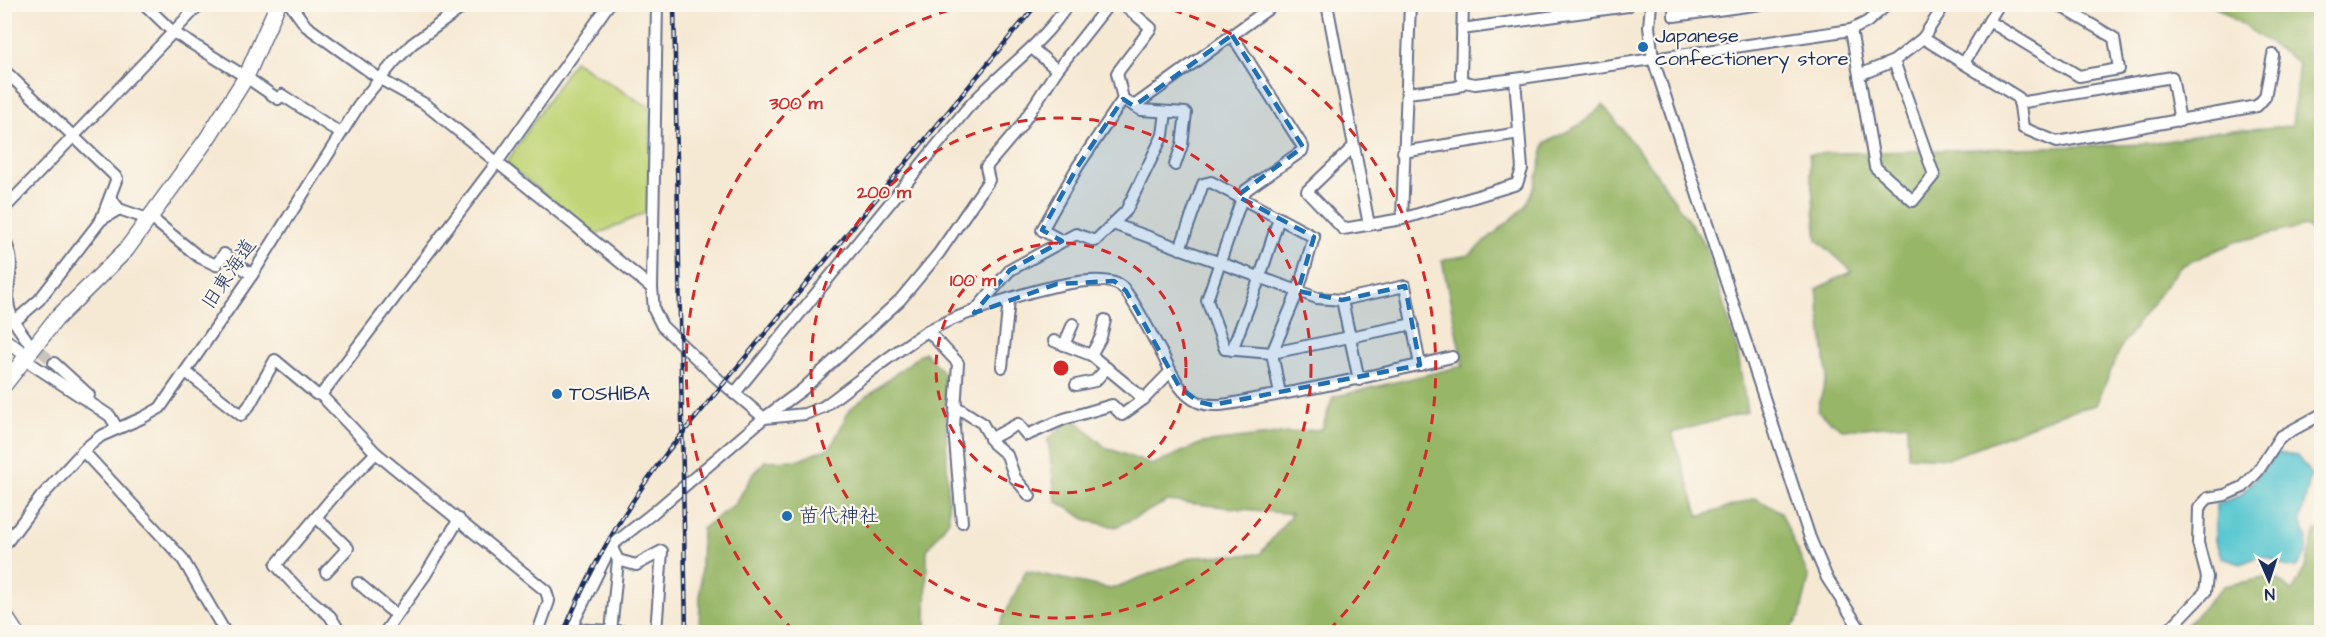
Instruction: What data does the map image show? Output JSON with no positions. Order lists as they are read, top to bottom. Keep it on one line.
{"streets":{"street":["旧東海道"]},"places":["Japanese confectionery store","TOSHIBA","苗代神社"],"north":"bottom","rings":["300 m","200 m","100 m"]}
